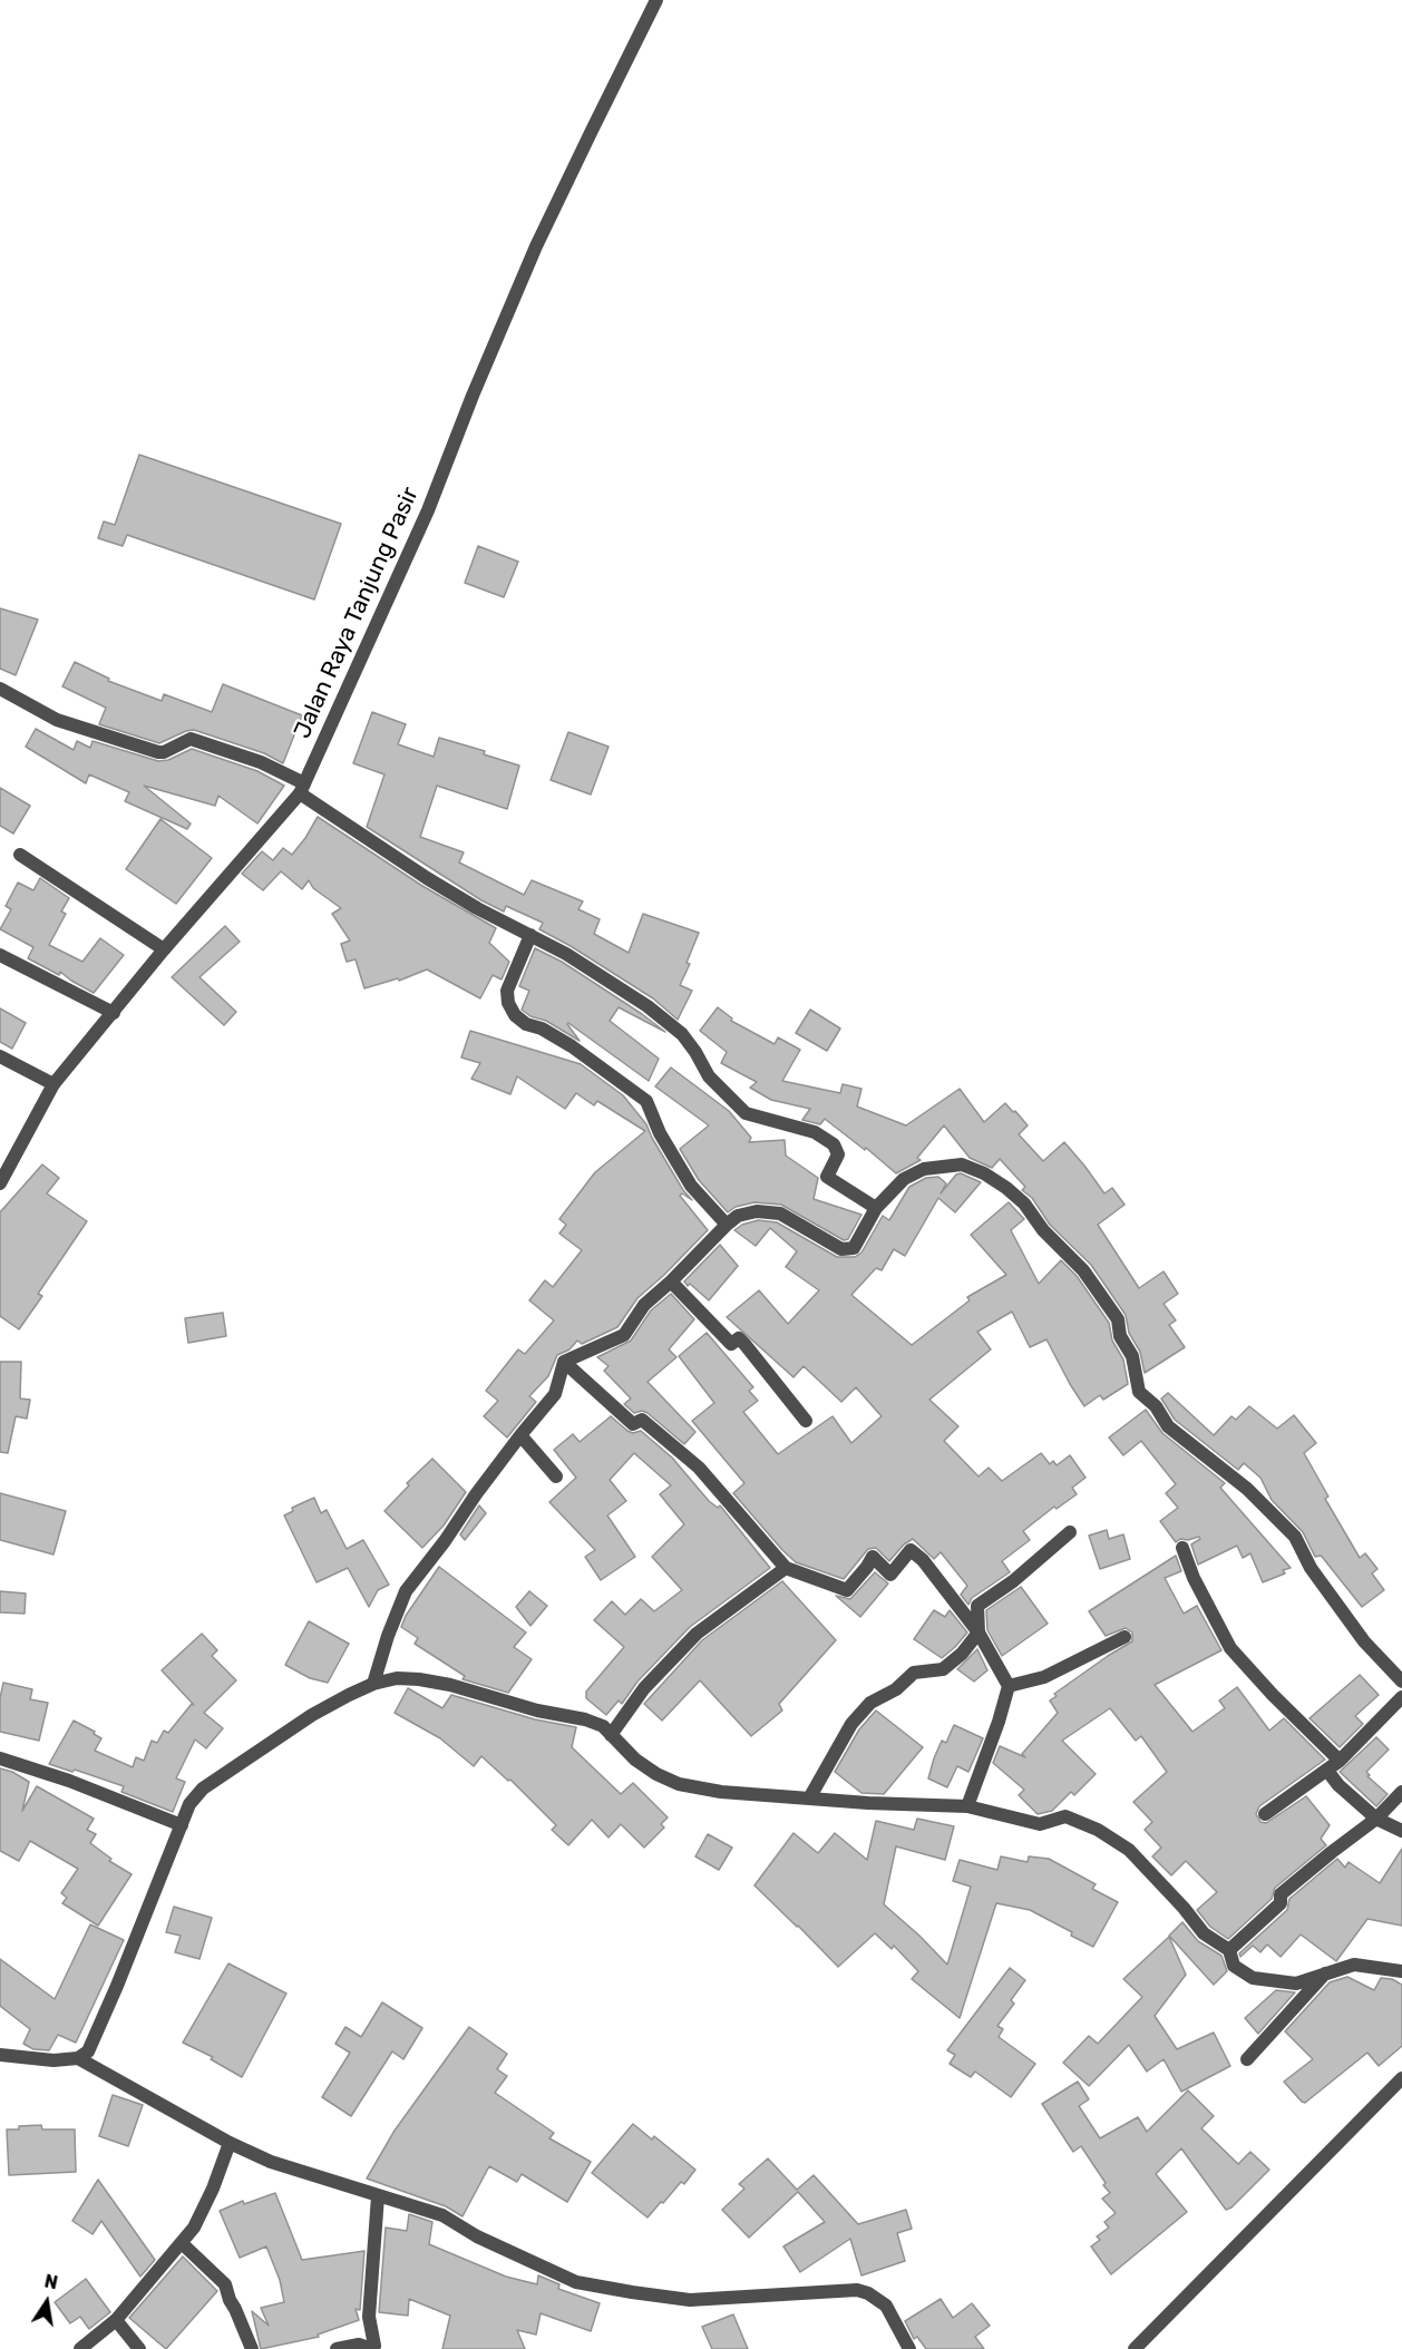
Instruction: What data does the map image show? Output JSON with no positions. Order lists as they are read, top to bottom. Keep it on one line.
{"streets":{"street":["Jalan Raya Tanjung Pasir"]},"north":"top"}
